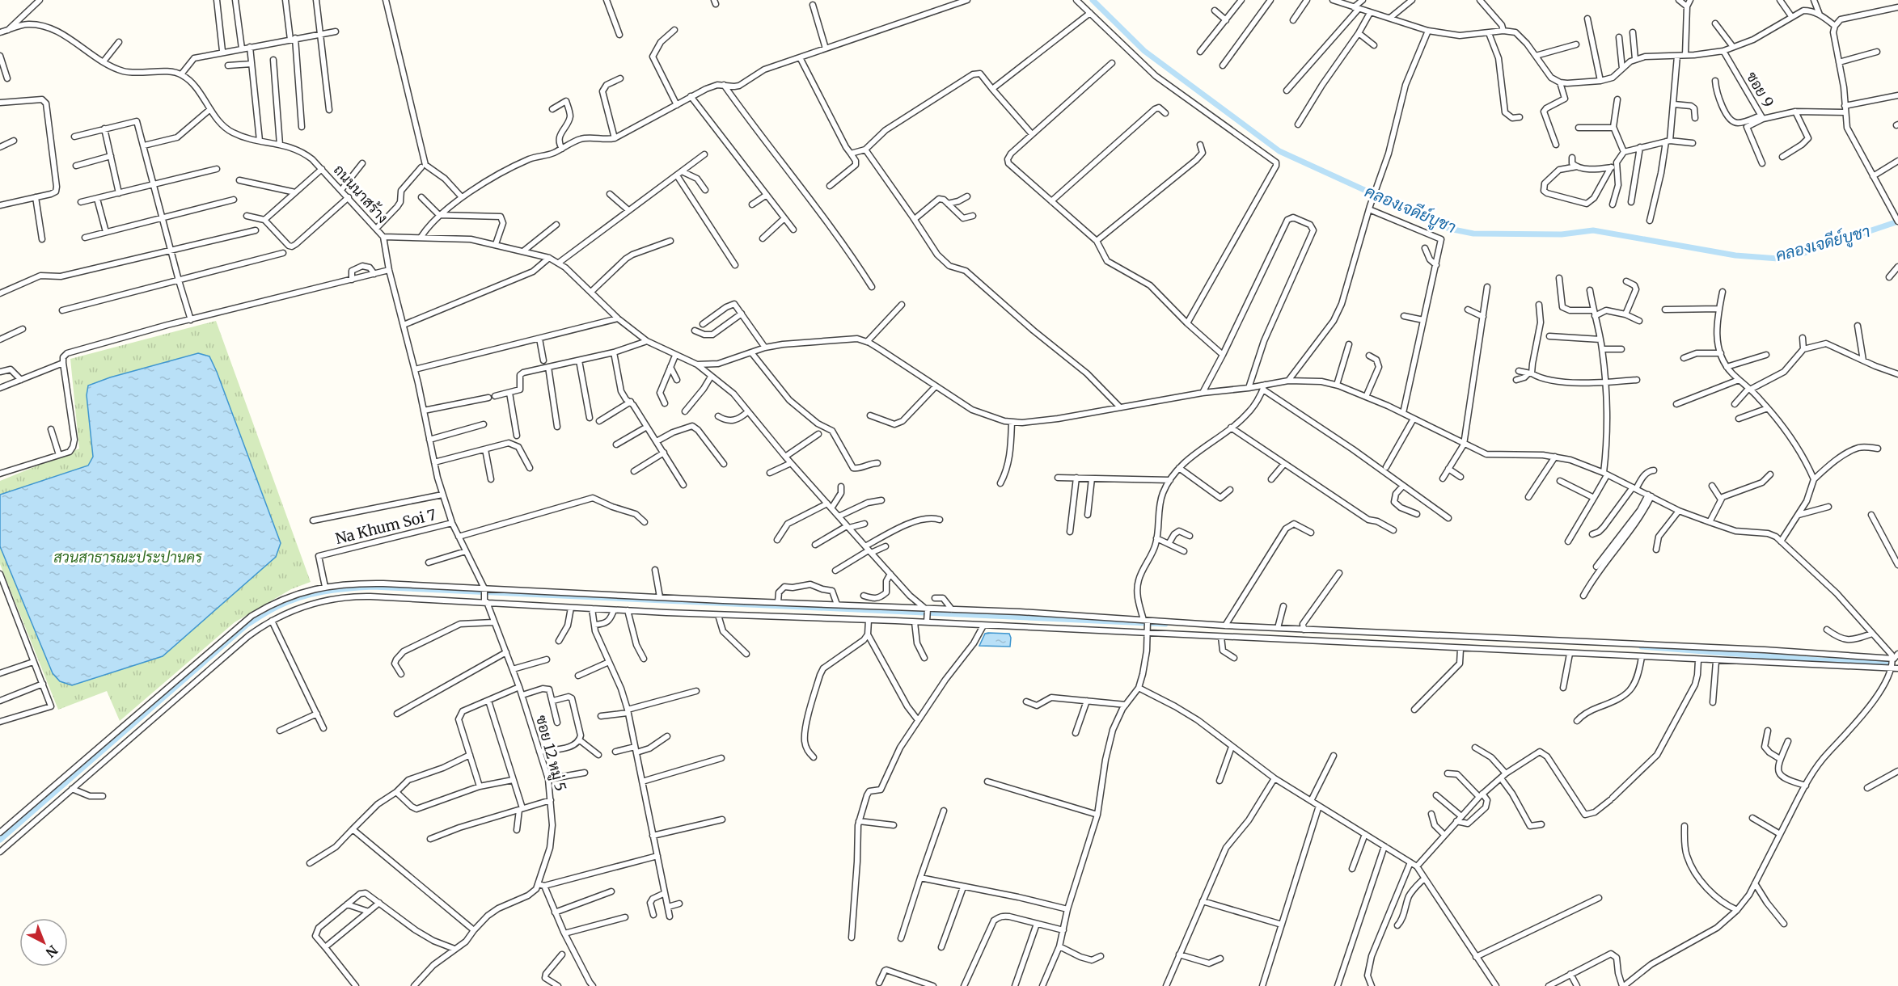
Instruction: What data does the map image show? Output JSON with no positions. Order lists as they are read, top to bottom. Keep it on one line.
{"streets":{"street":["ซอย 9","ถนนนาสร้าง","Na Khum Soi 7","ซอย 12 หมู่ 5"]},"crossings":[["ถนนนาสร้าง","Na Khum Soi 7"]],"water":["คลองเจดีย์บูชา"],"parks":["สวนสาธารณะประปานคร"],"north":"bottom right"}
